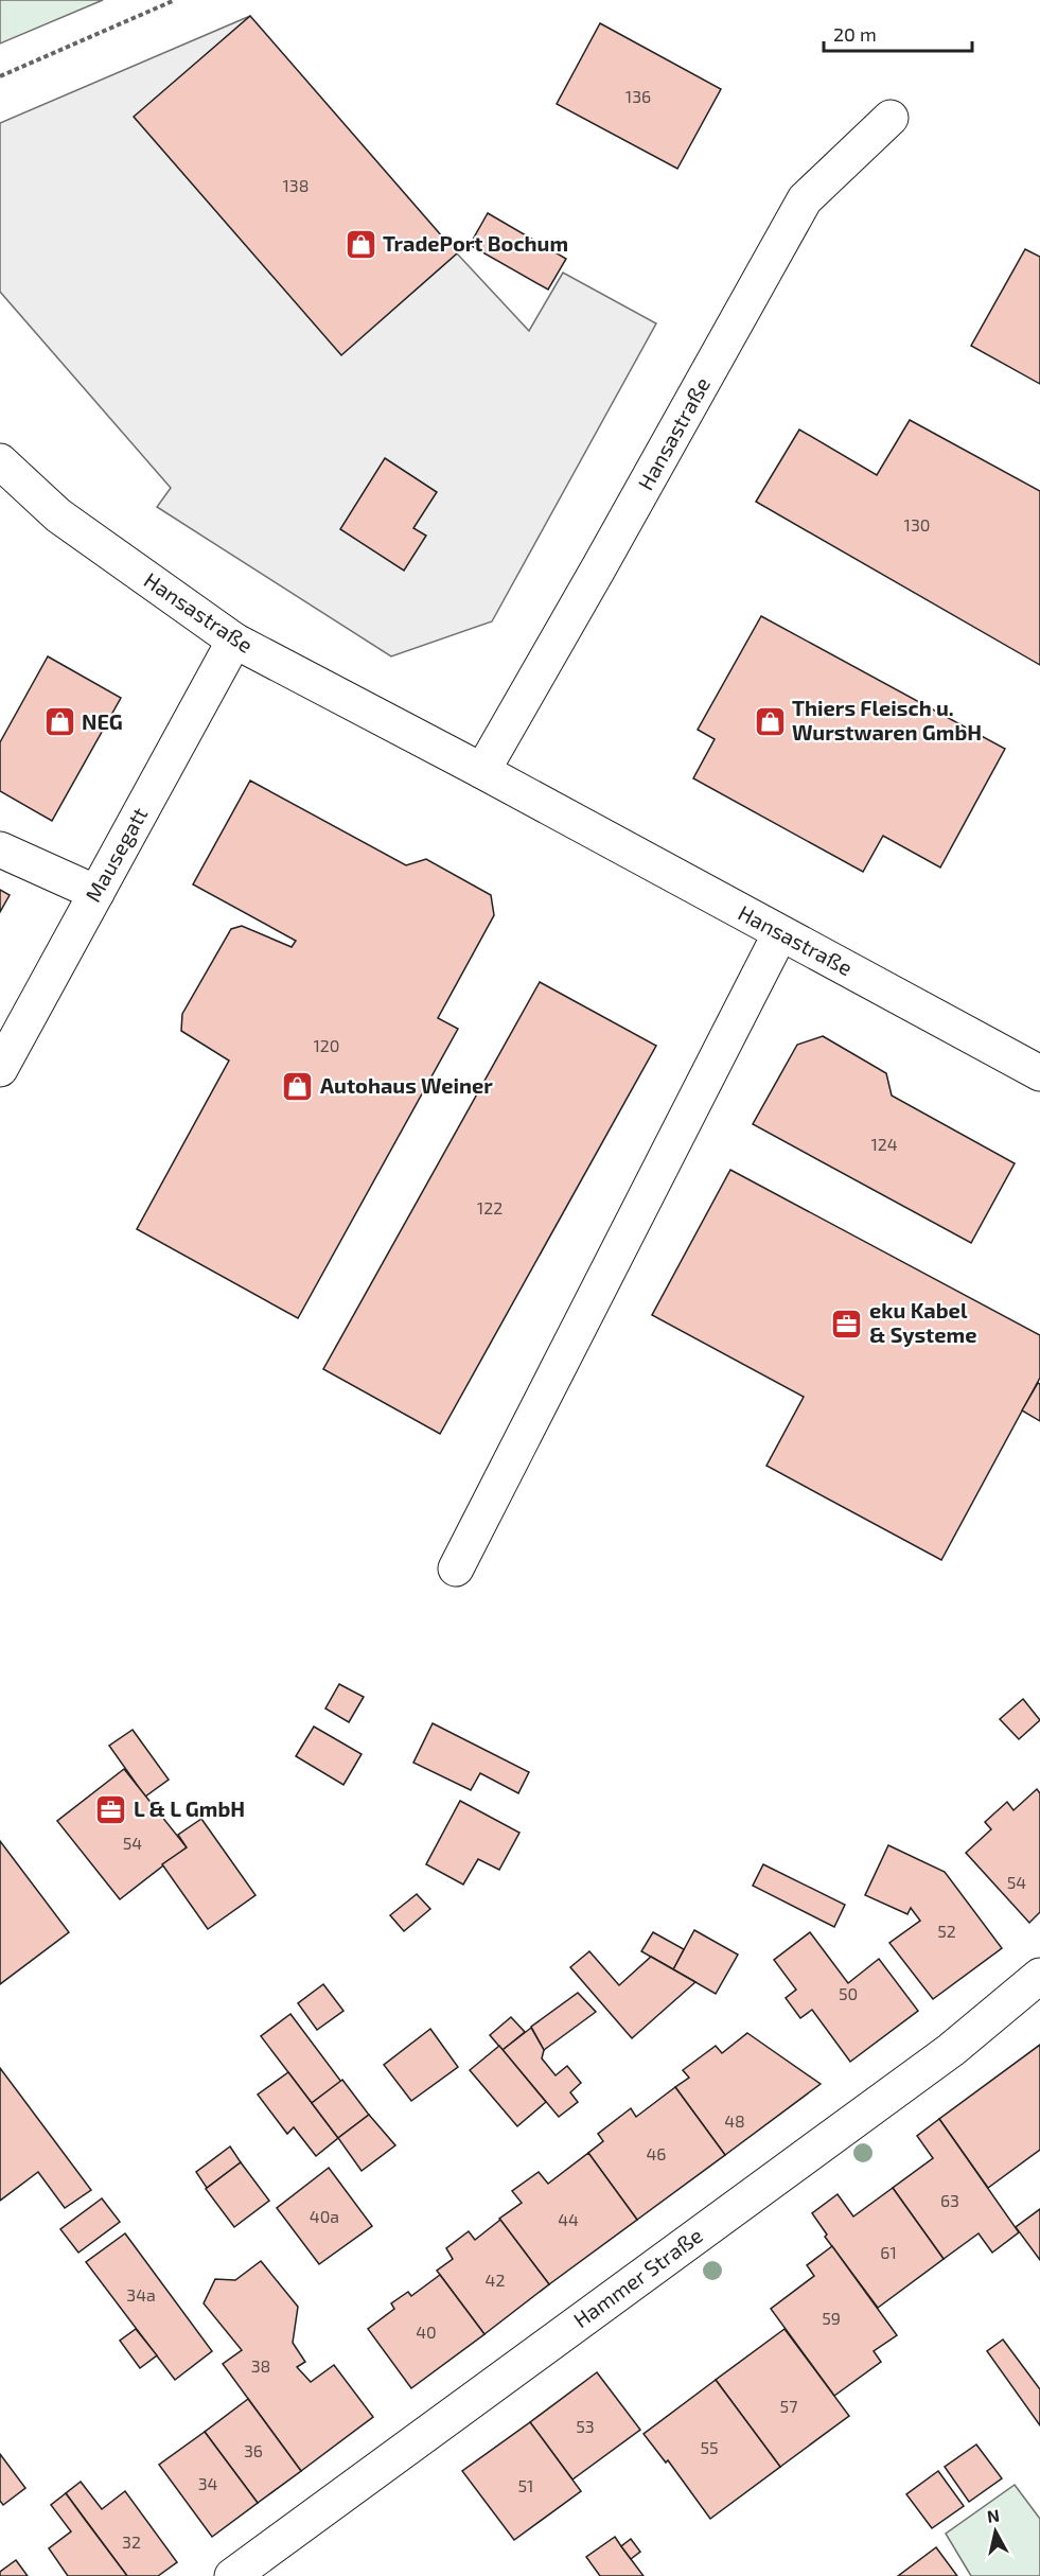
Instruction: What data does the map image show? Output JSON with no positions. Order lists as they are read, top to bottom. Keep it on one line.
{"streets":{"street":["Hansastraße","Mausegatt","Hammer Straße"]},"crossings":[["Hansastraße","Mausegatt"]],"places":{"shop":["TradePort Bochum","Thiers Fleisch u. Wurstwaren GmbH","NEG","Autohaus Weiner"],"office":["eku Kabel & Systeme","L & L GmbH"]},"house_numbers":["136","138","130","120","124","122","54","54","52","50","48","46","63","40a","44","61","42","34a","59","40","38","57","53","55","36","34","51","32"],"scale_bar":"20 m","north":"top"}
